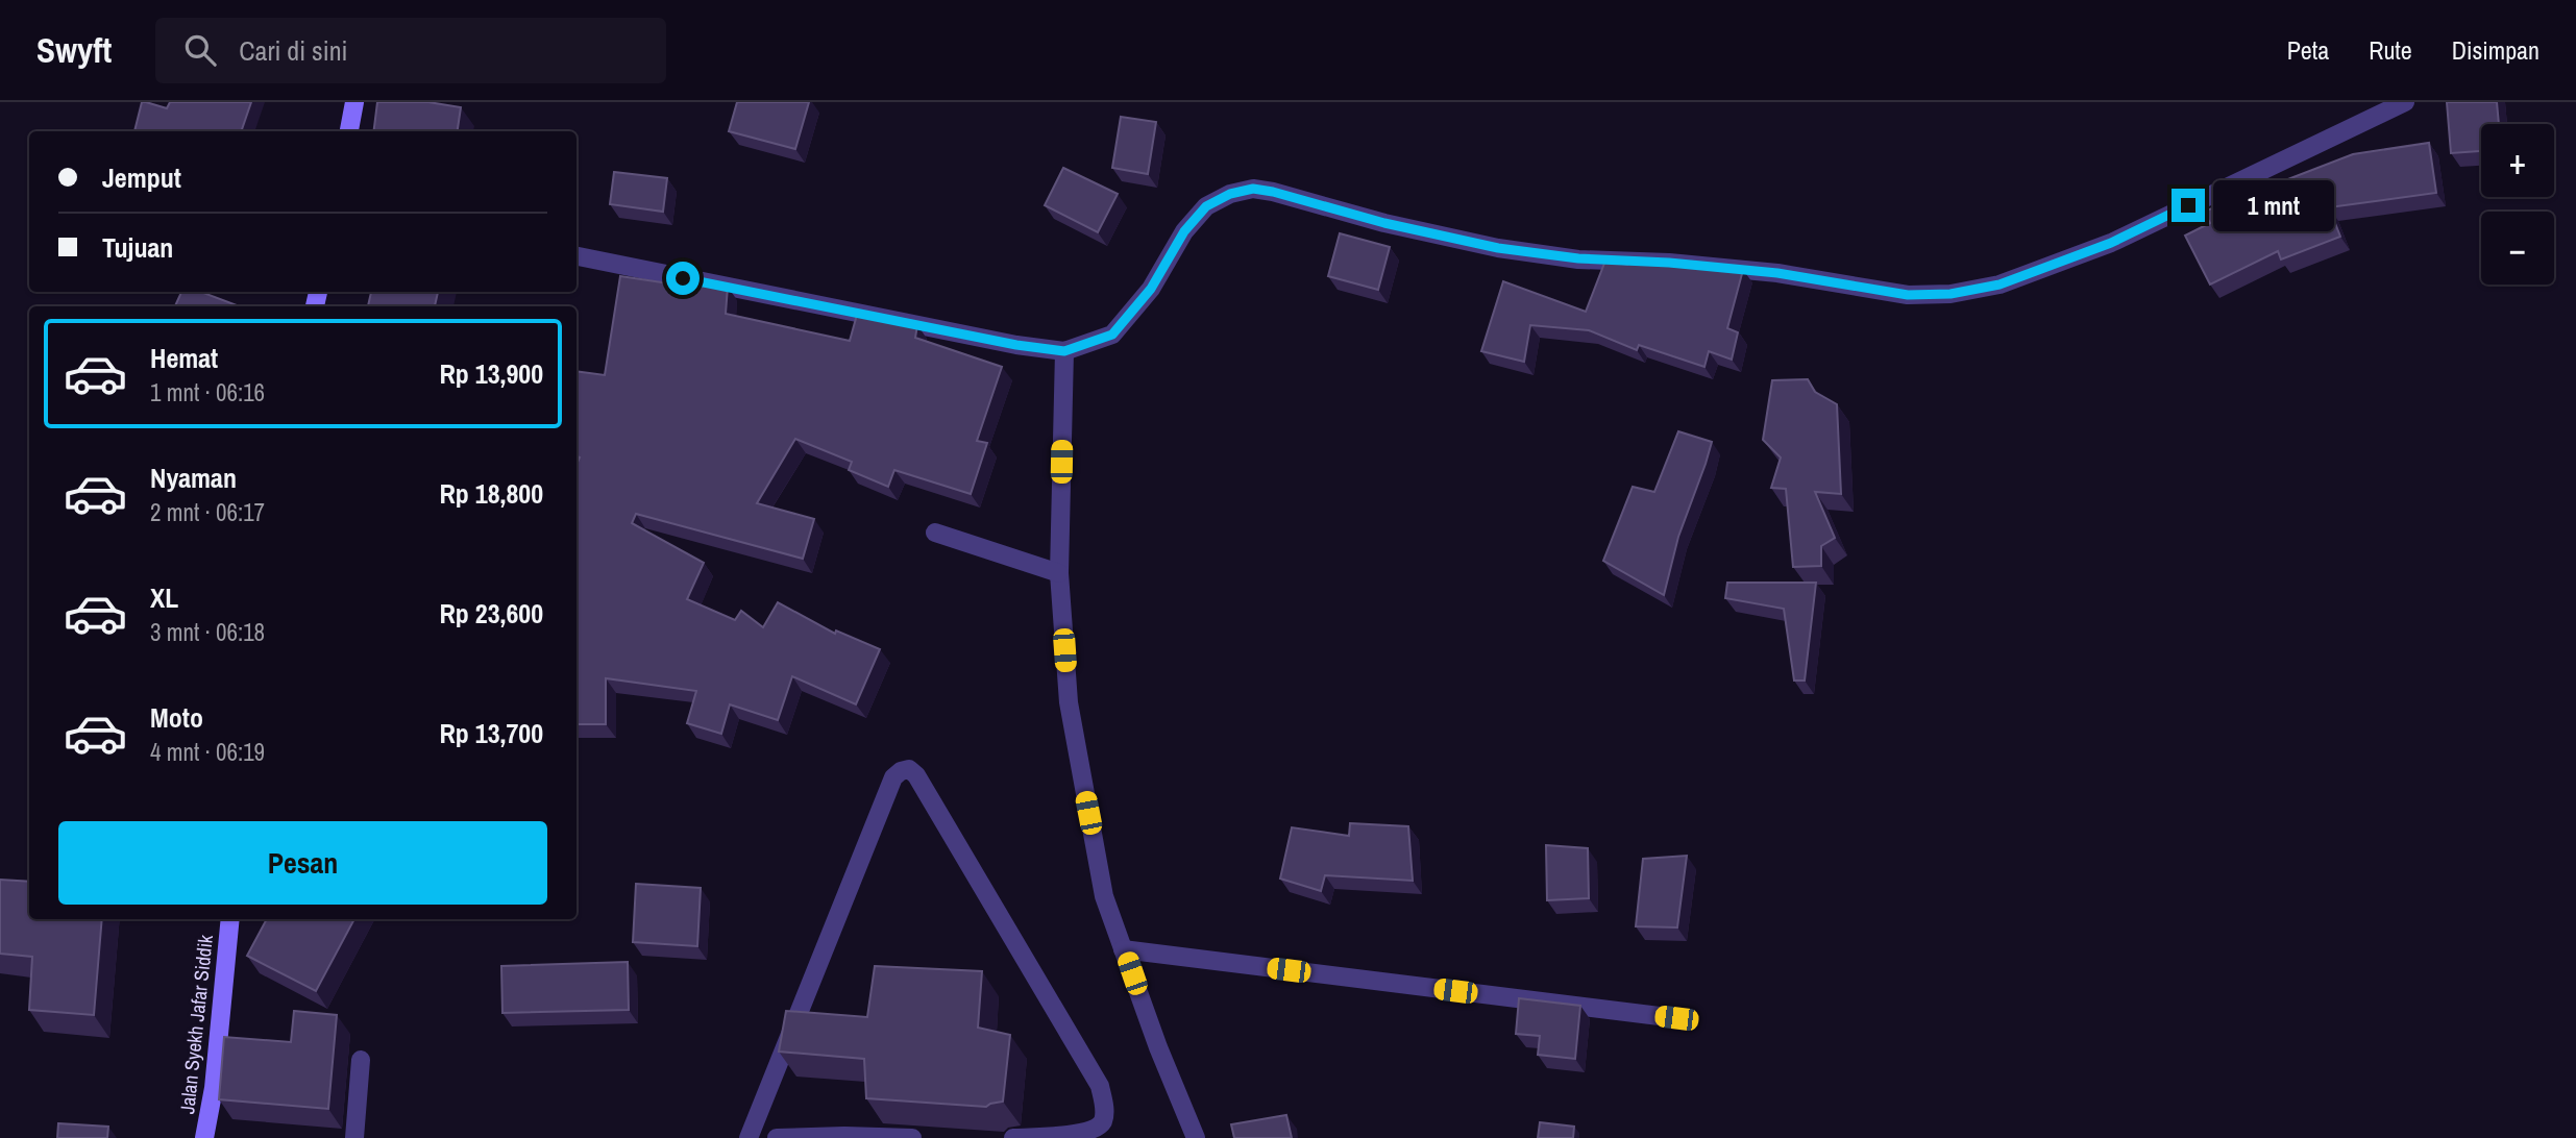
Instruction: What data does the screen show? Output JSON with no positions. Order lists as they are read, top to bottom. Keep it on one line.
{"streets":{"main road":["Jalan Syekh Jafar Siddik"]},"page":{"header":"Swyft","search":"Cari di sini","nav":["Peta","Rute","Disimpan"],"map_buttons":["+","−"],"banner":["Jemput","Tujuan"],"bubble":"1 mnt","list":[{"name":"Hemat","note":"1 mnt · 06:16","value":"Rp 13,900"},{"name":"Nyaman","note":"2 mnt · 06:17","value":"Rp 18,800"},{"name":"XL","note":"3 mnt · 06:18","value":"Rp 23,600"},{"name":"Moto","note":"4 mnt · 06:19","value":"Rp 13,700"}],"buttons":"Pesan"}}
